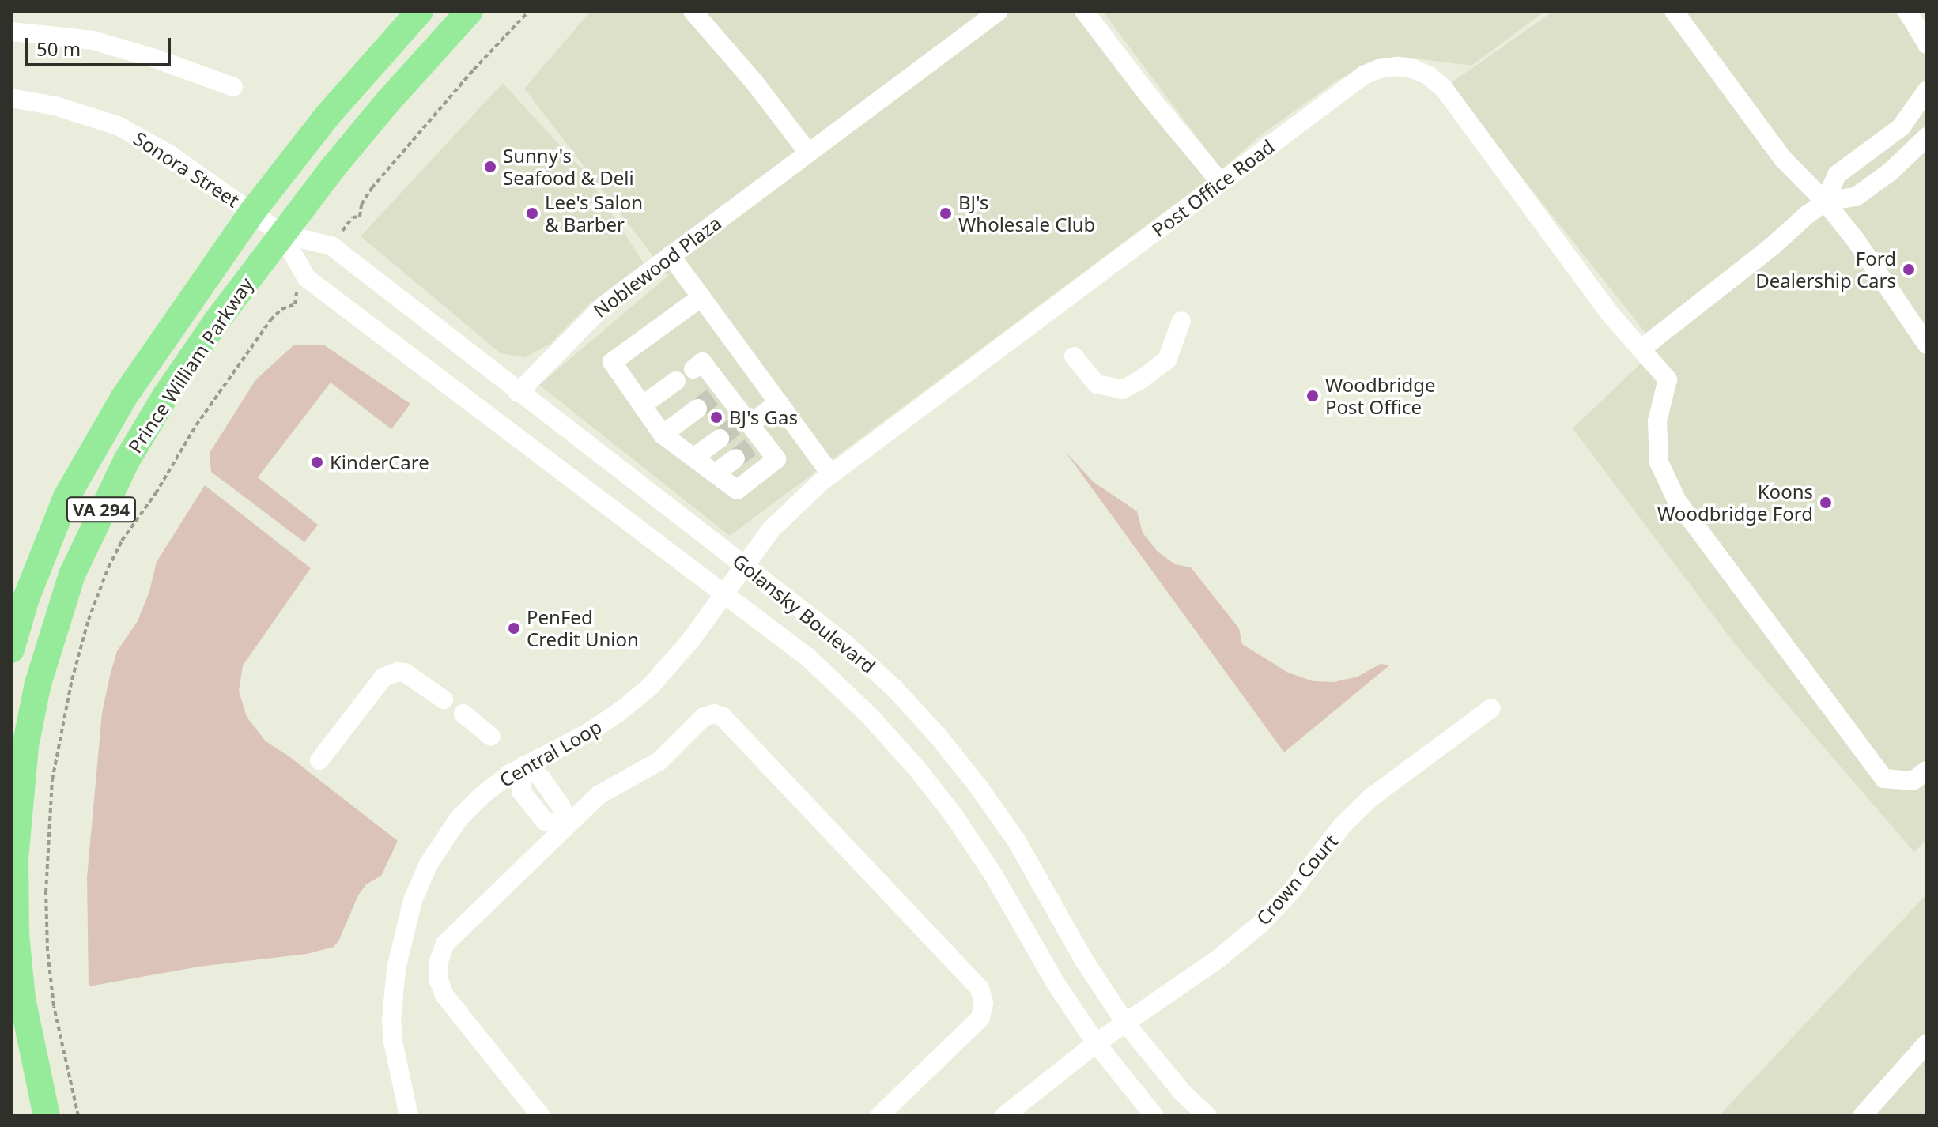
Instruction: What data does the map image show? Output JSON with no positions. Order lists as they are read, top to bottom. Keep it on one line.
{"streets":{"highway":["Prince William Parkway","VA 294"],"street":["Sonora Street","Post Office Road","Noblewood Plaza","Golansky Boulevard","Central Loop","Crown Court"]},"crossings":[["Sonora Street","Prince William Parkway"],["Sonora Street","Golansky Boulevard"],["Post Office Road","Golansky Boulevard"],["Post Office Road","Central Loop"],["Noblewood Plaza","Golansky Boulevard"],["Prince William Parkway","Golansky Boulevard"],["Golansky Boulevard","Central Loop"],["Golansky Boulevard","Crown Court"]],"places":["Sunny's Seafood & Deli","Lee's Salon & Barber","BJ's Wholesale Club","Ford Dealership Cars","Woodbridge Post Office","BJ's Gas","KinderCare","Koons Woodbridge Ford","PenFed Credit Union"],"scale_bar":"50 m"}
